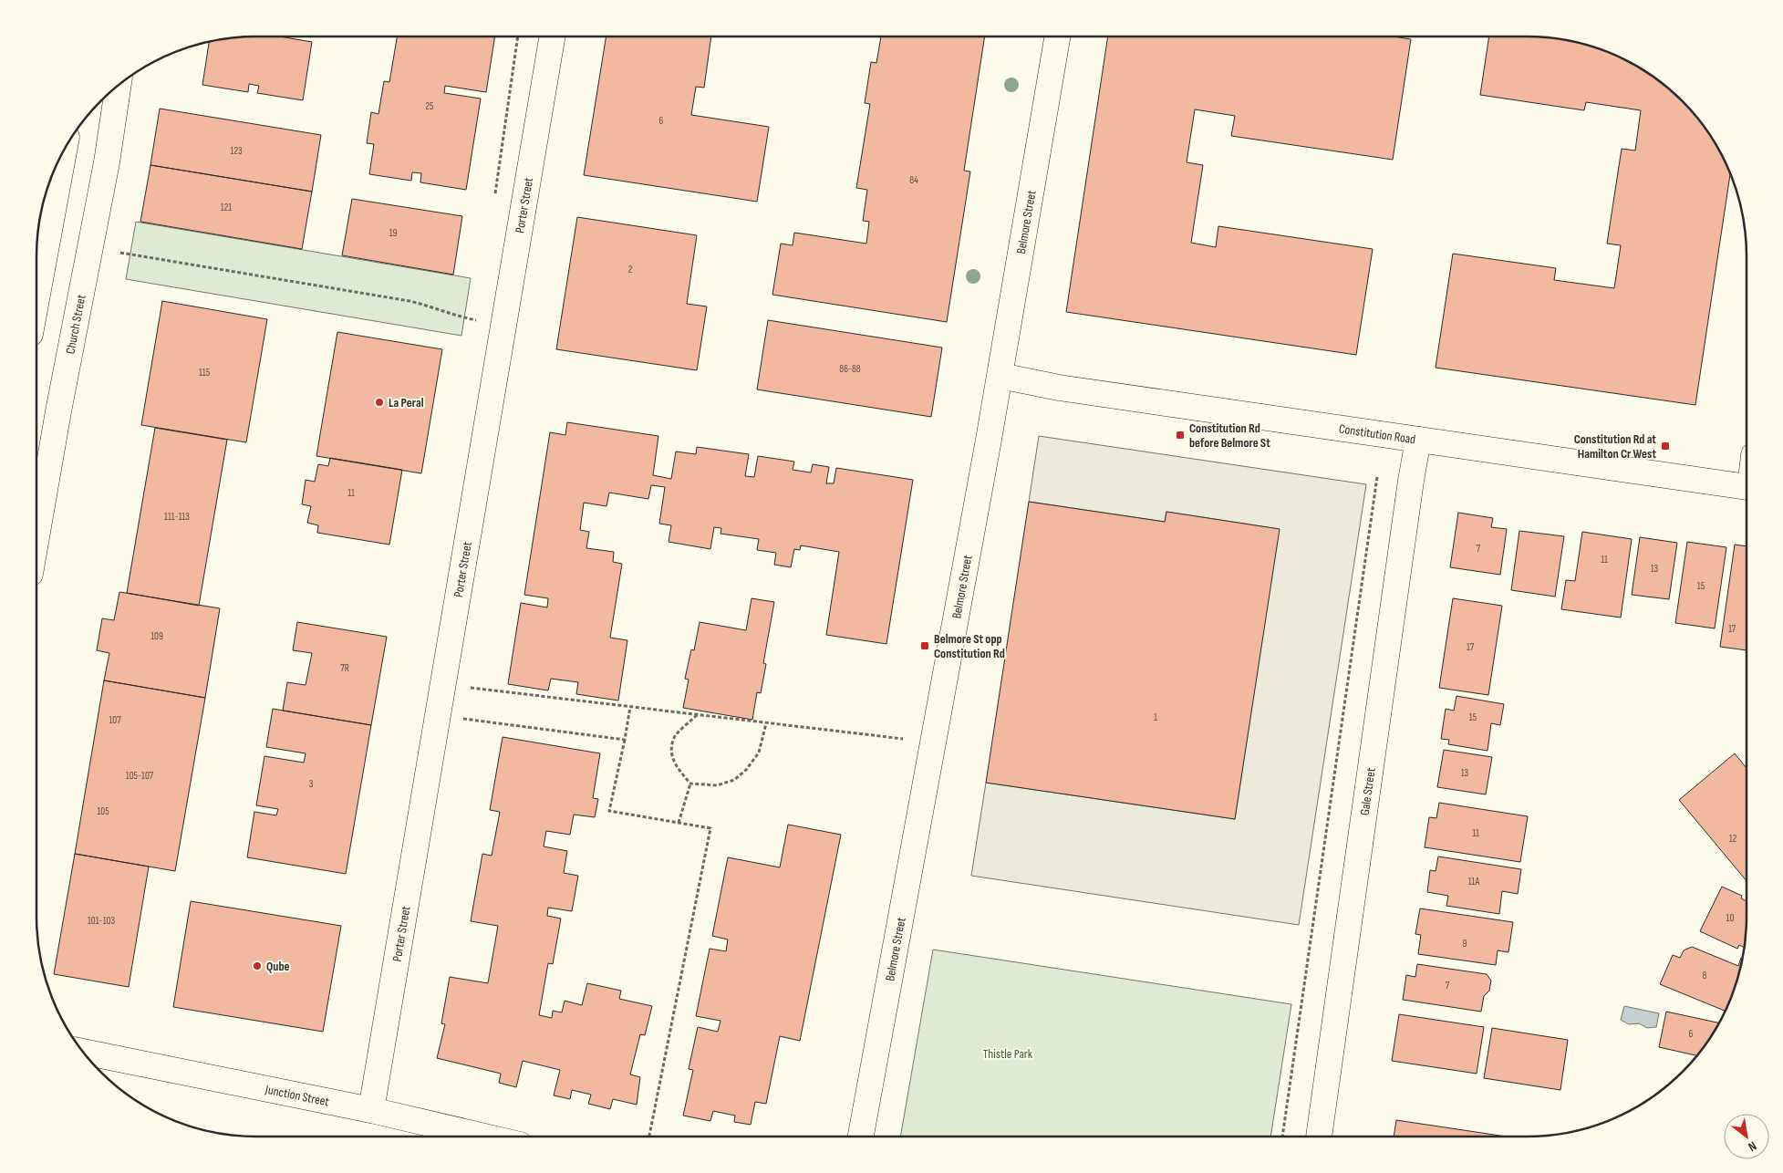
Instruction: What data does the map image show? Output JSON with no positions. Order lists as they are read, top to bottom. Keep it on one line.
{"streets":{"main road":["Porter Street","Belmore Street","Church Street","Constitution Road","Gale Street","Junction Street"]},"crossings":[["Porter Street","Junction Street"],["Belmore Street","Constitution Road"],["Constitution Road","Gale Street"]],"parks":["Thistle Park"],"places":{"other":["La Peral","Qube"],"transit":["Constitution Rd before Belmore St","Constitution Rd at Hamilton Cr West","Belmore St opp Constitution Rd"]},"house_numbers":["25","6","123","84","121","19","2","86-88","115","11","111-113","7","11","13","15","17","109","17","7R","1","15","107","13","105-107","3","105","11","12","11A","10","101-103","9","8","7","6"],"north":"bottom right"}
